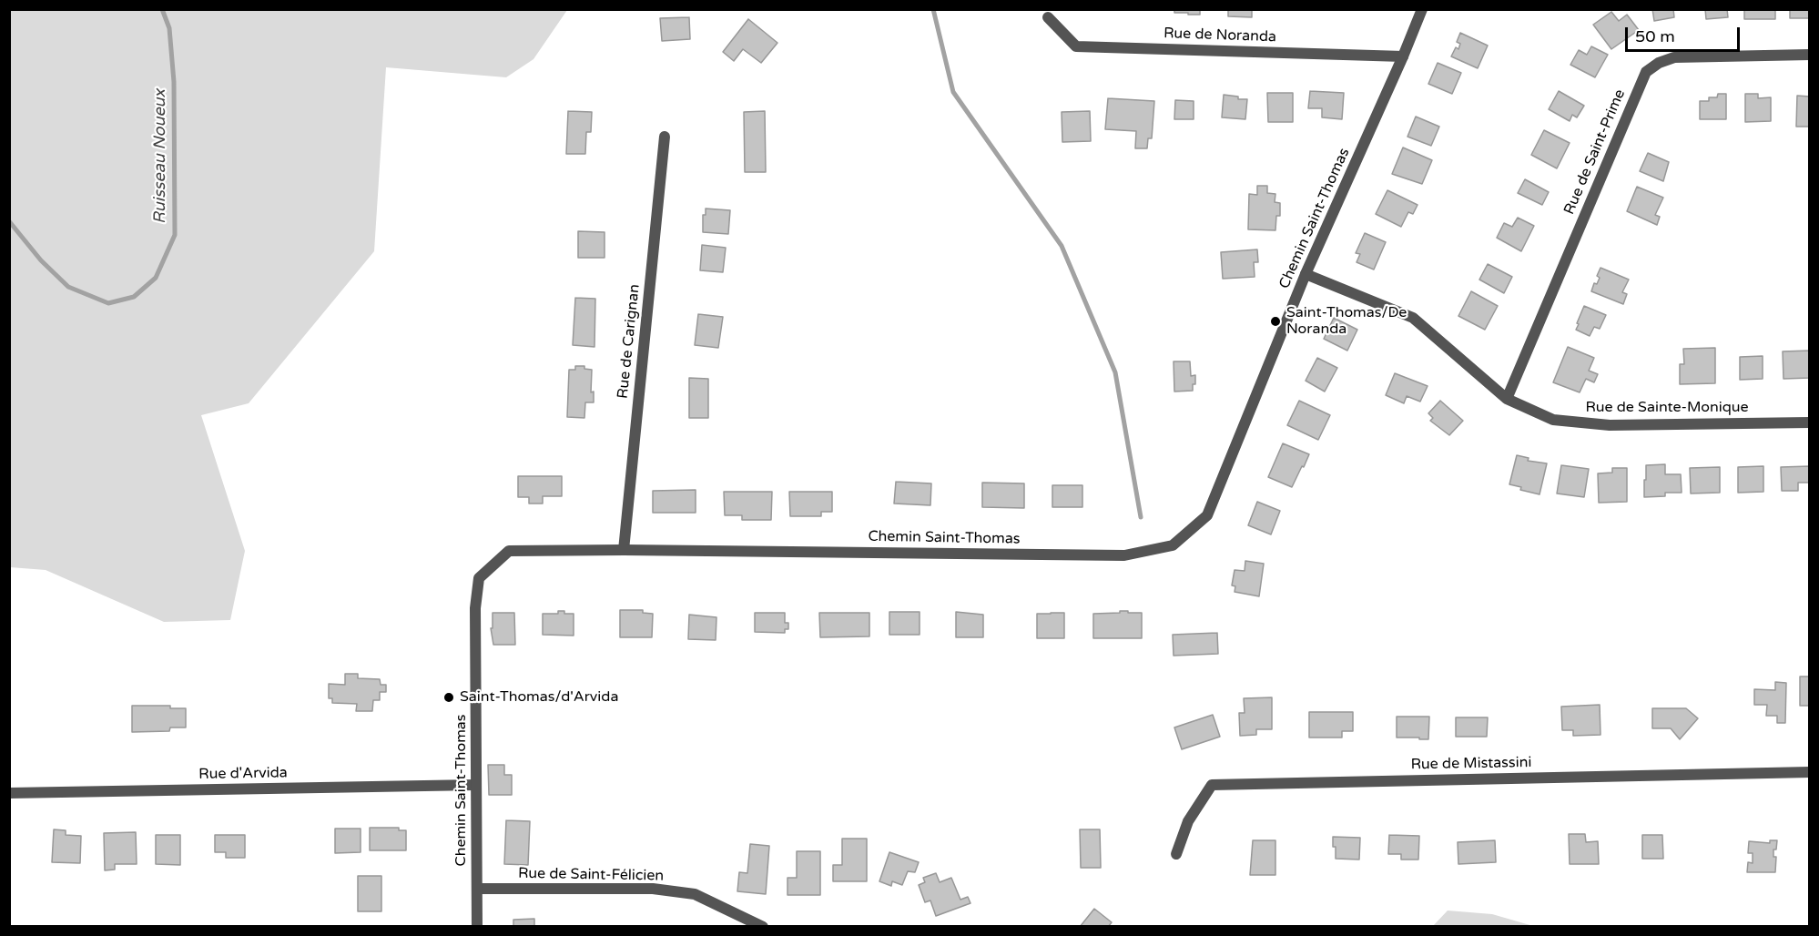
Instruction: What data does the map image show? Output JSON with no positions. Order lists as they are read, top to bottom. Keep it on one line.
{"streets":{"street":["Rue de Noranda","Rue de Saint-Prime","Chemin Saint-Thomas","Rue de Carignan","Rue de Sainte-Monique","Rue de Mistassini","Rue d'Arvida","Rue de Saint-Félicien"]},"crossings":[["Rue de Noranda","Chemin Saint-Thomas"],["Rue de Saint-Prime","Rue de Sainte-Monique"],["Chemin Saint-Thomas","Rue de Carignan"],["Chemin Saint-Thomas","Rue de Sainte-Monique"],["Chemin Saint-Thomas","Rue d'Arvida"],["Chemin Saint-Thomas","Rue de Saint-Félicien"]],"water":["Ruisseau Noueux"],"places":["Saint-Thomas/De Noranda","Saint-Thomas/d'Arvida"],"scale_bar":"50 m"}
